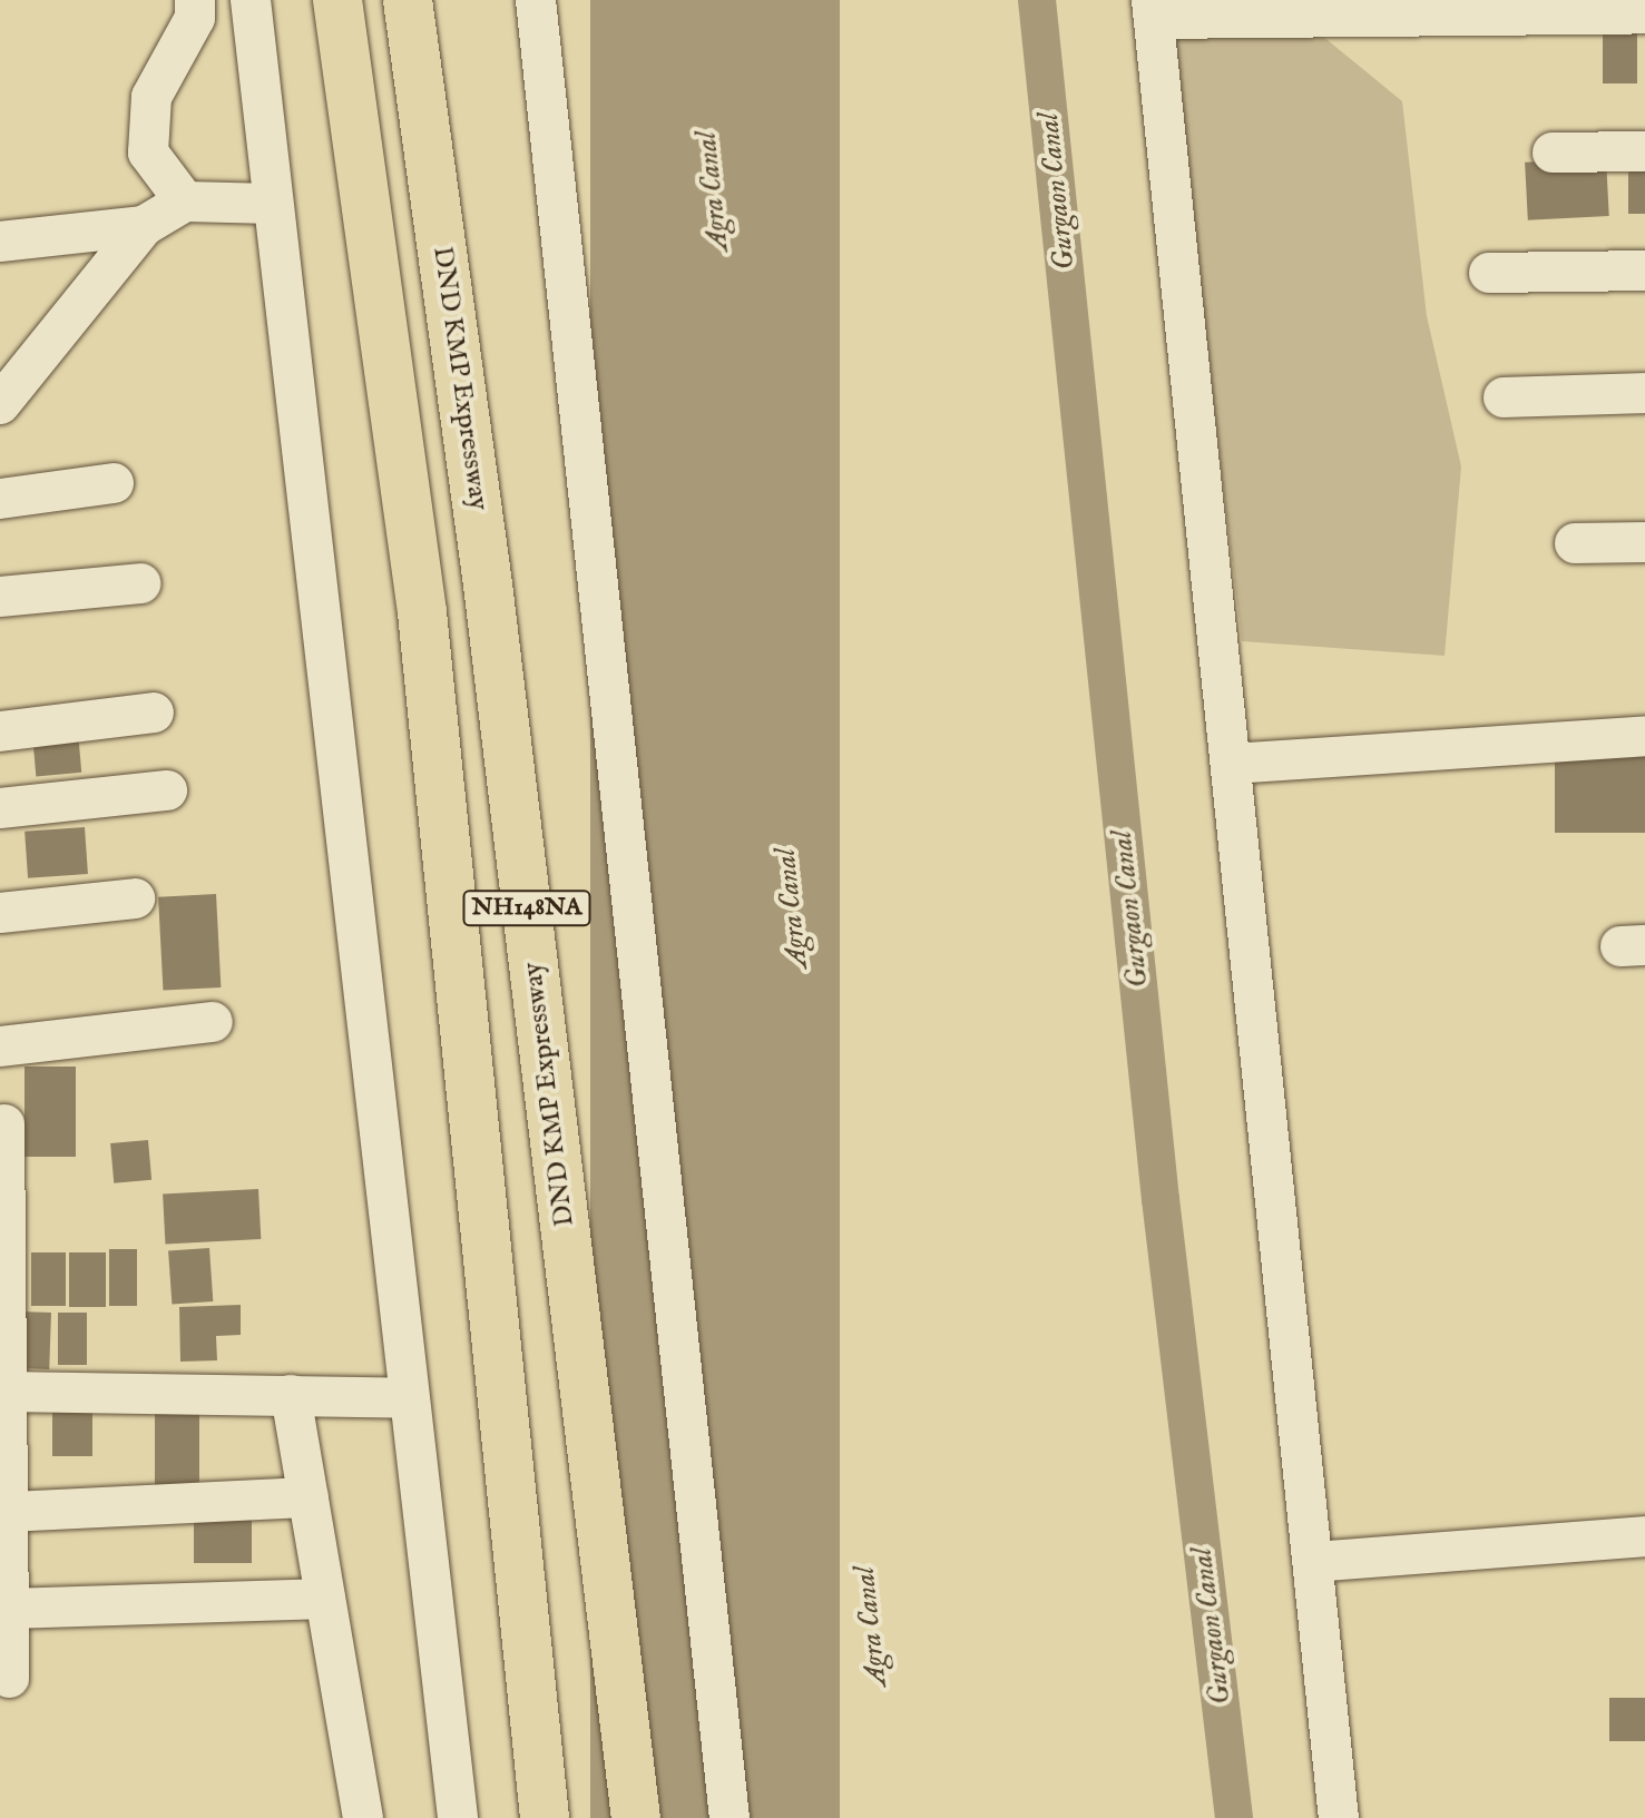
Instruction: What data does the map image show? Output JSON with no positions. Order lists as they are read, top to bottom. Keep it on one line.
{"streets":{"highway":["DND KMP Expressway","NH148NA"]},"water":["Agra Canal","Gurgaon Canal"]}
